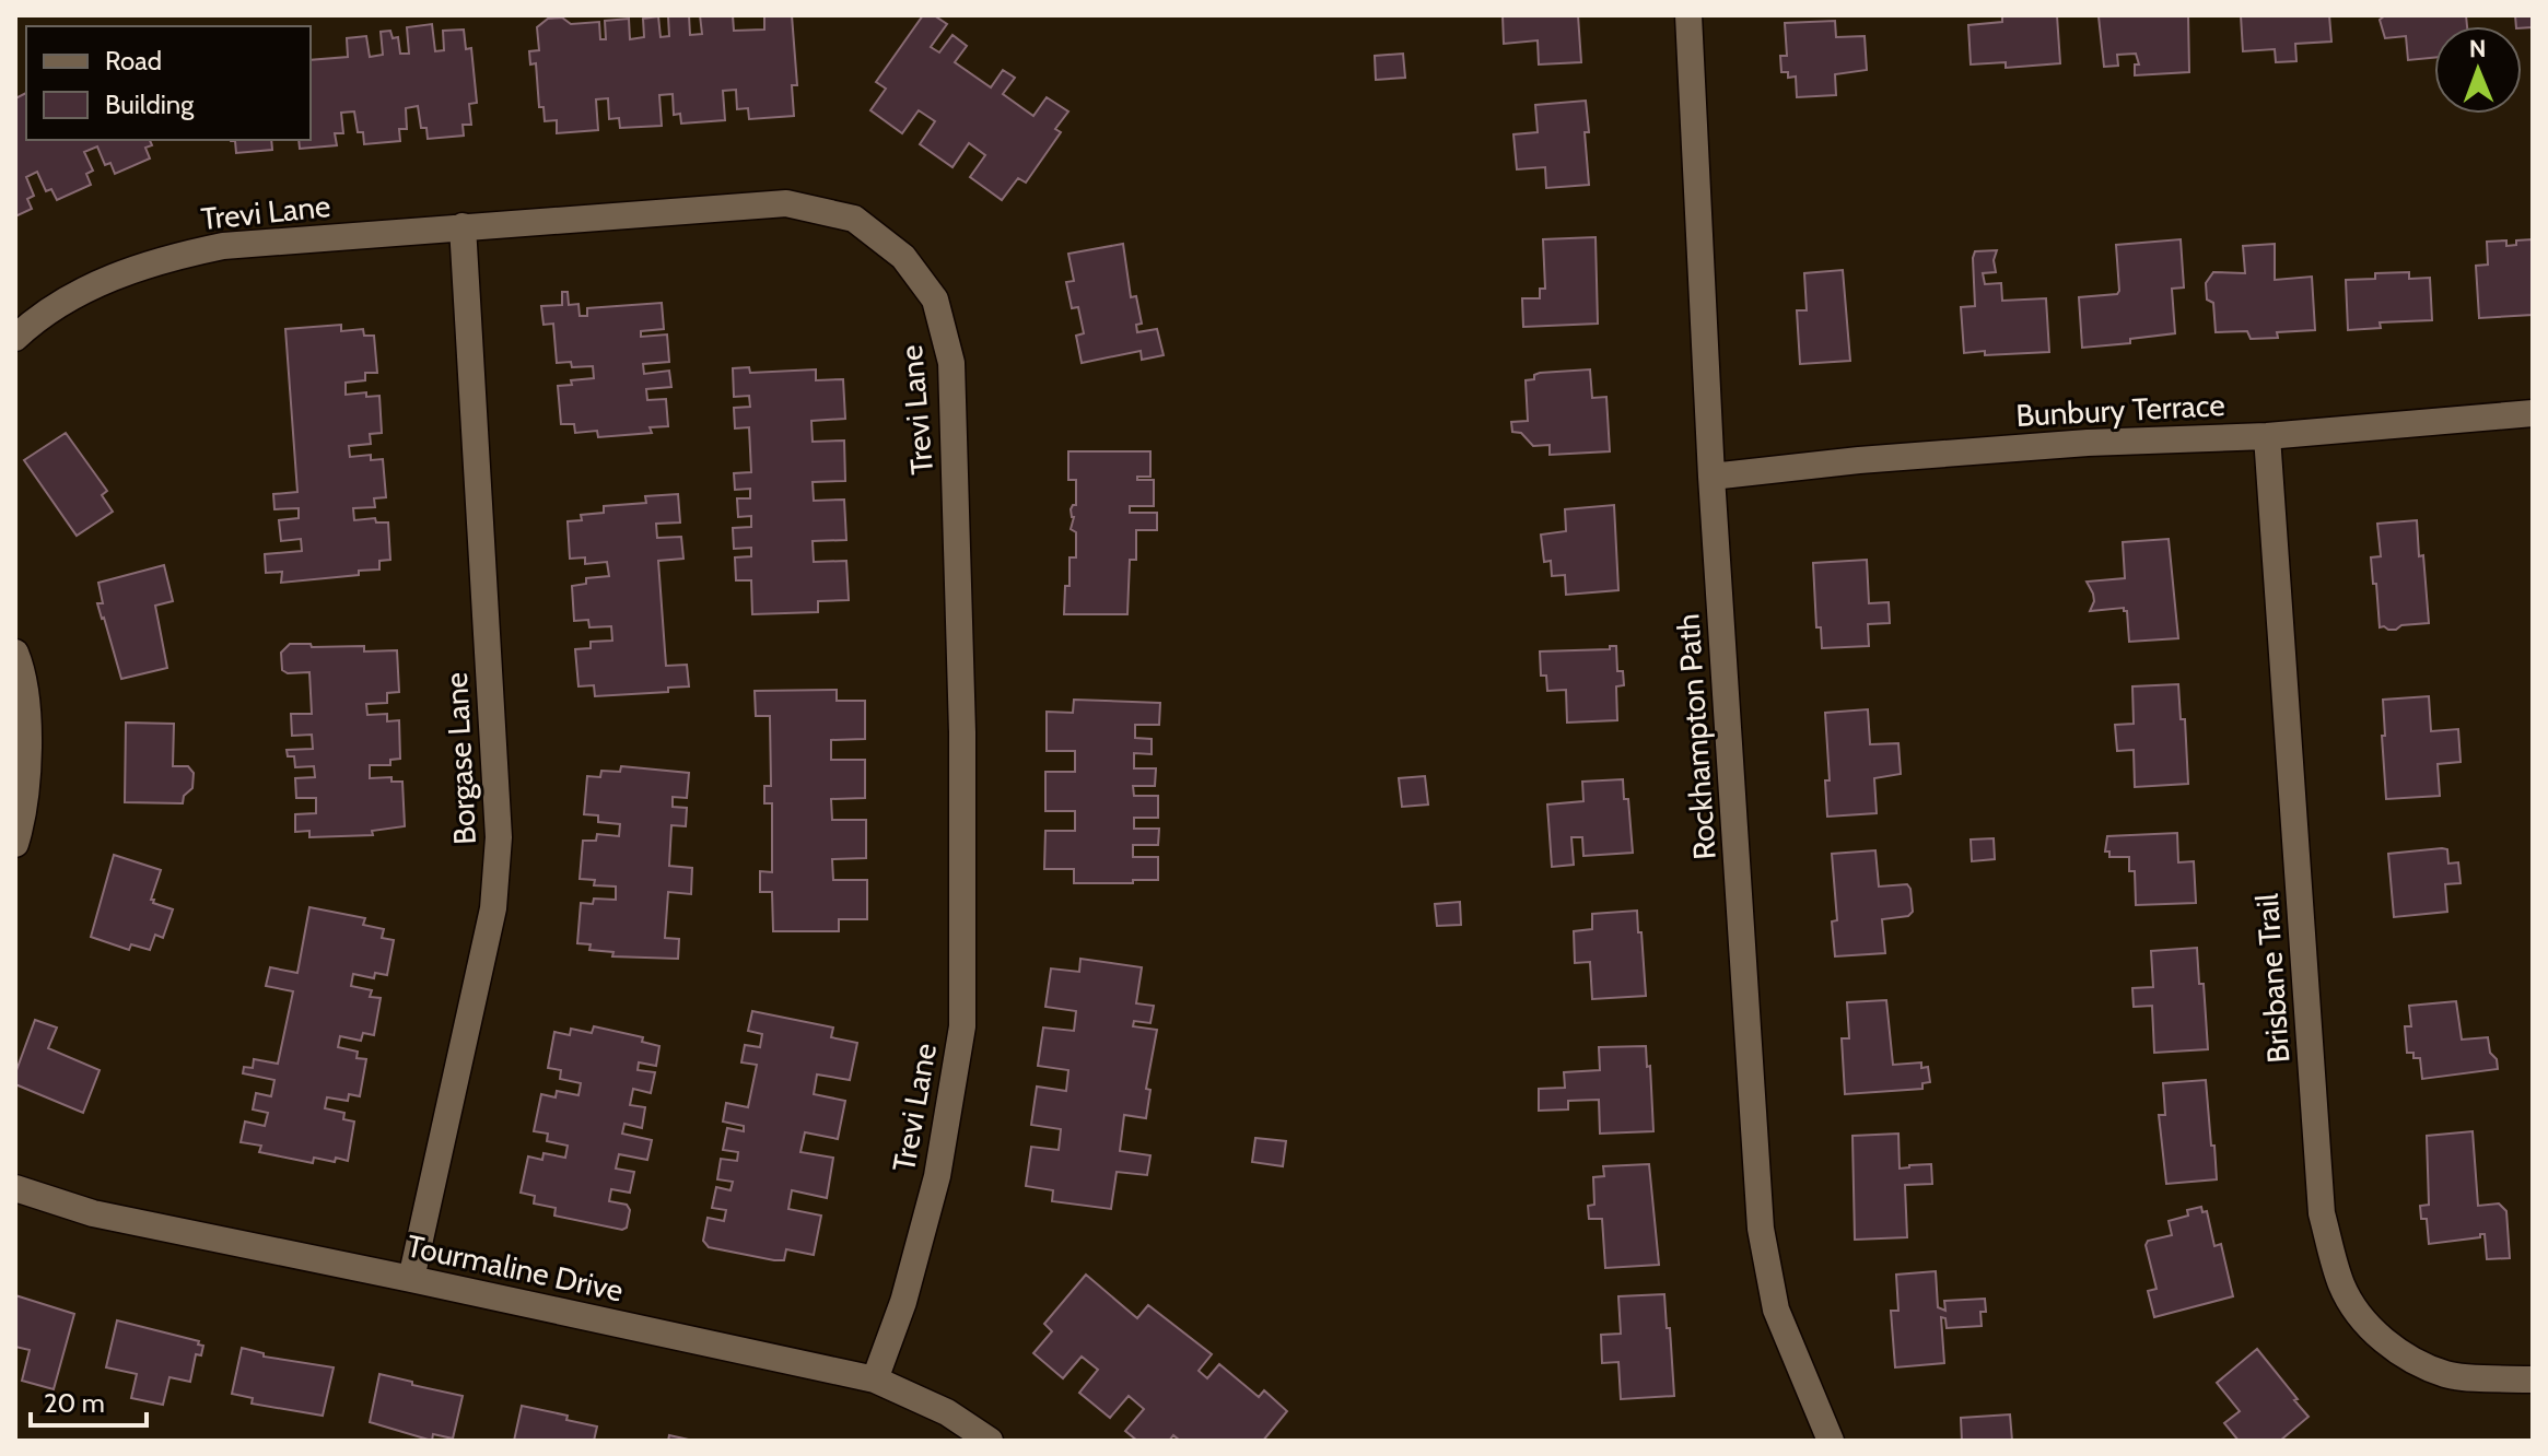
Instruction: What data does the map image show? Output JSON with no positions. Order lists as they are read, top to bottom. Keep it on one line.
{"streets":{"street":["Trevi Lane","Bunbury Terrace","Rockhampton Path","Borgase Lane","Brisbane Trail","Tourmaline Drive"]},"crossings":[["Trevi Lane","Borgase Lane"],["Trevi Lane","Tourmaline Drive"],["Bunbury Terrace","Rockhampton Path"],["Bunbury Terrace","Brisbane Trail"],["Borgase Lane","Tourmaline Drive"]],"legend":["Road","Building"],"scale_bar":"20 m","north":"top"}
